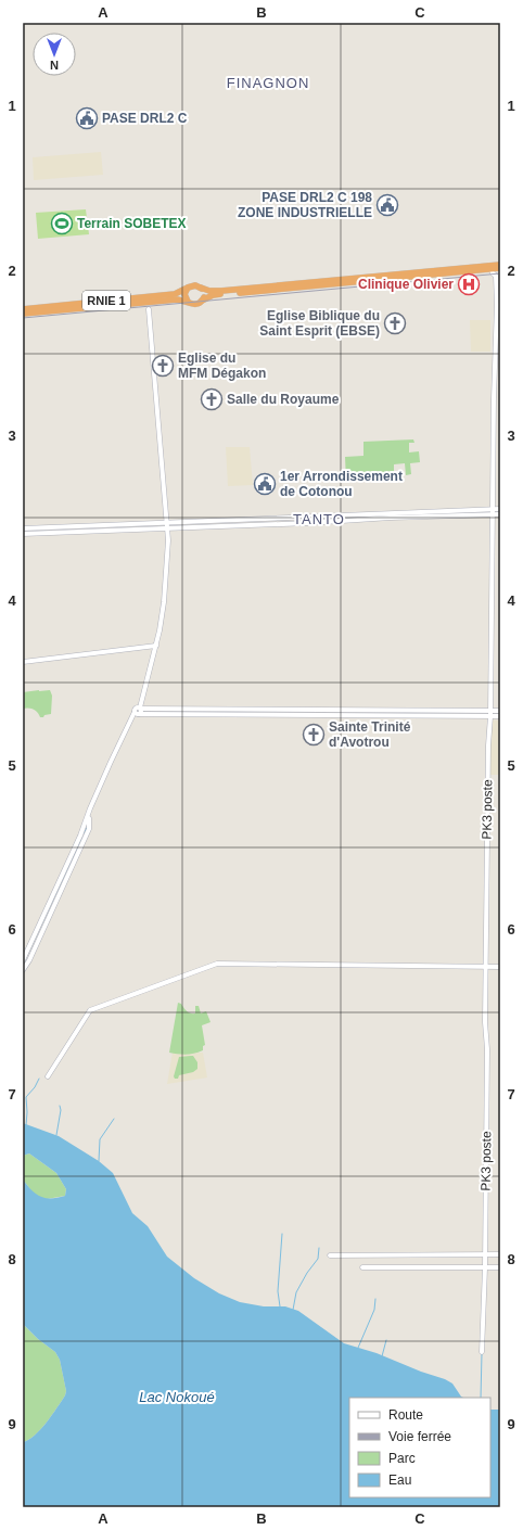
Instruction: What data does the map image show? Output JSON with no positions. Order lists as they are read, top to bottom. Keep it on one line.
{"streets":{"highway":["RNIE 1"],"street":["PK3 poste"]},"crossings":[["RNIE 1","PK3 poste"]],"districts":["FINAGNON","TANTO"],"water":["Lac Nokoué"],"places":{"public building":["PASE DRL2 C","PASE DRL2 C 198 ZONE INDUSTRIELLE","1er Arrondissement de Cotonou"],"sports":["Terrain SOBETEX"],"hospital":["Clinique Olivier"],"church":["Eglise Biblique du Saint Esprit (EBSE)","Eglise du MFM Dégakon","Salle du Royaume","Sainte Trinité d'Avotrou"]},"legend":["Route","Voie ferrée","Parc","Eau"],"north":"bottom","grid":{"columns":["A","B","C"],"rows":["1","2","3","4","5","6","7","8","9"]}}
